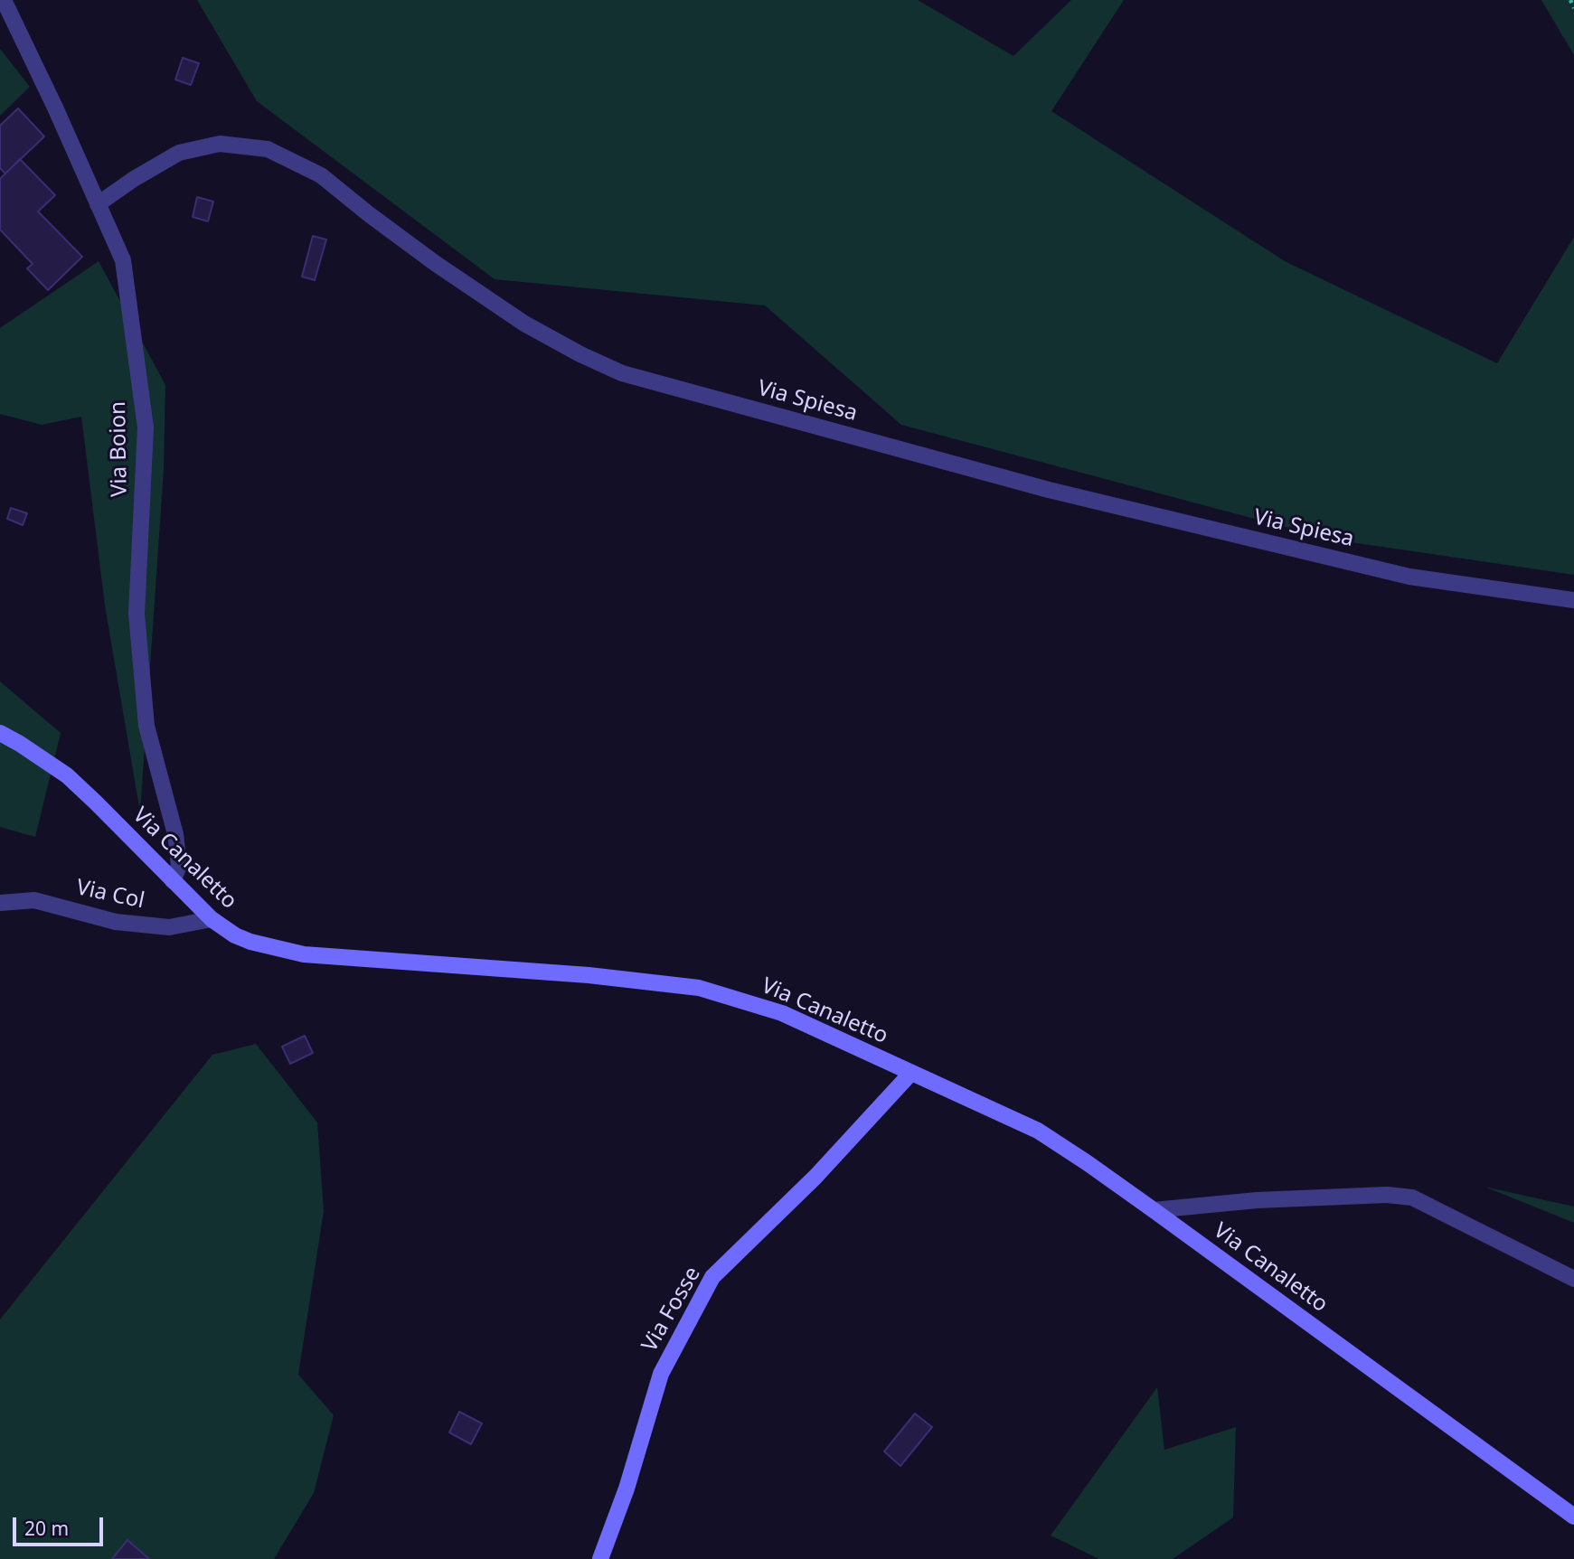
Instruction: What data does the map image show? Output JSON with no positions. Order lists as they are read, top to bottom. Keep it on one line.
{"streets":{"street":["Via Spiesa","Via Boion","Via Canaletto","Via Col","Via Fosse"]},"crossings":[["Via Spiesa","Via Boion"],["Via Boion","Via Canaletto"],["Via Canaletto","Via Col"],["Via Canaletto","Via Fosse"]],"scale_bar":"20 m"}
